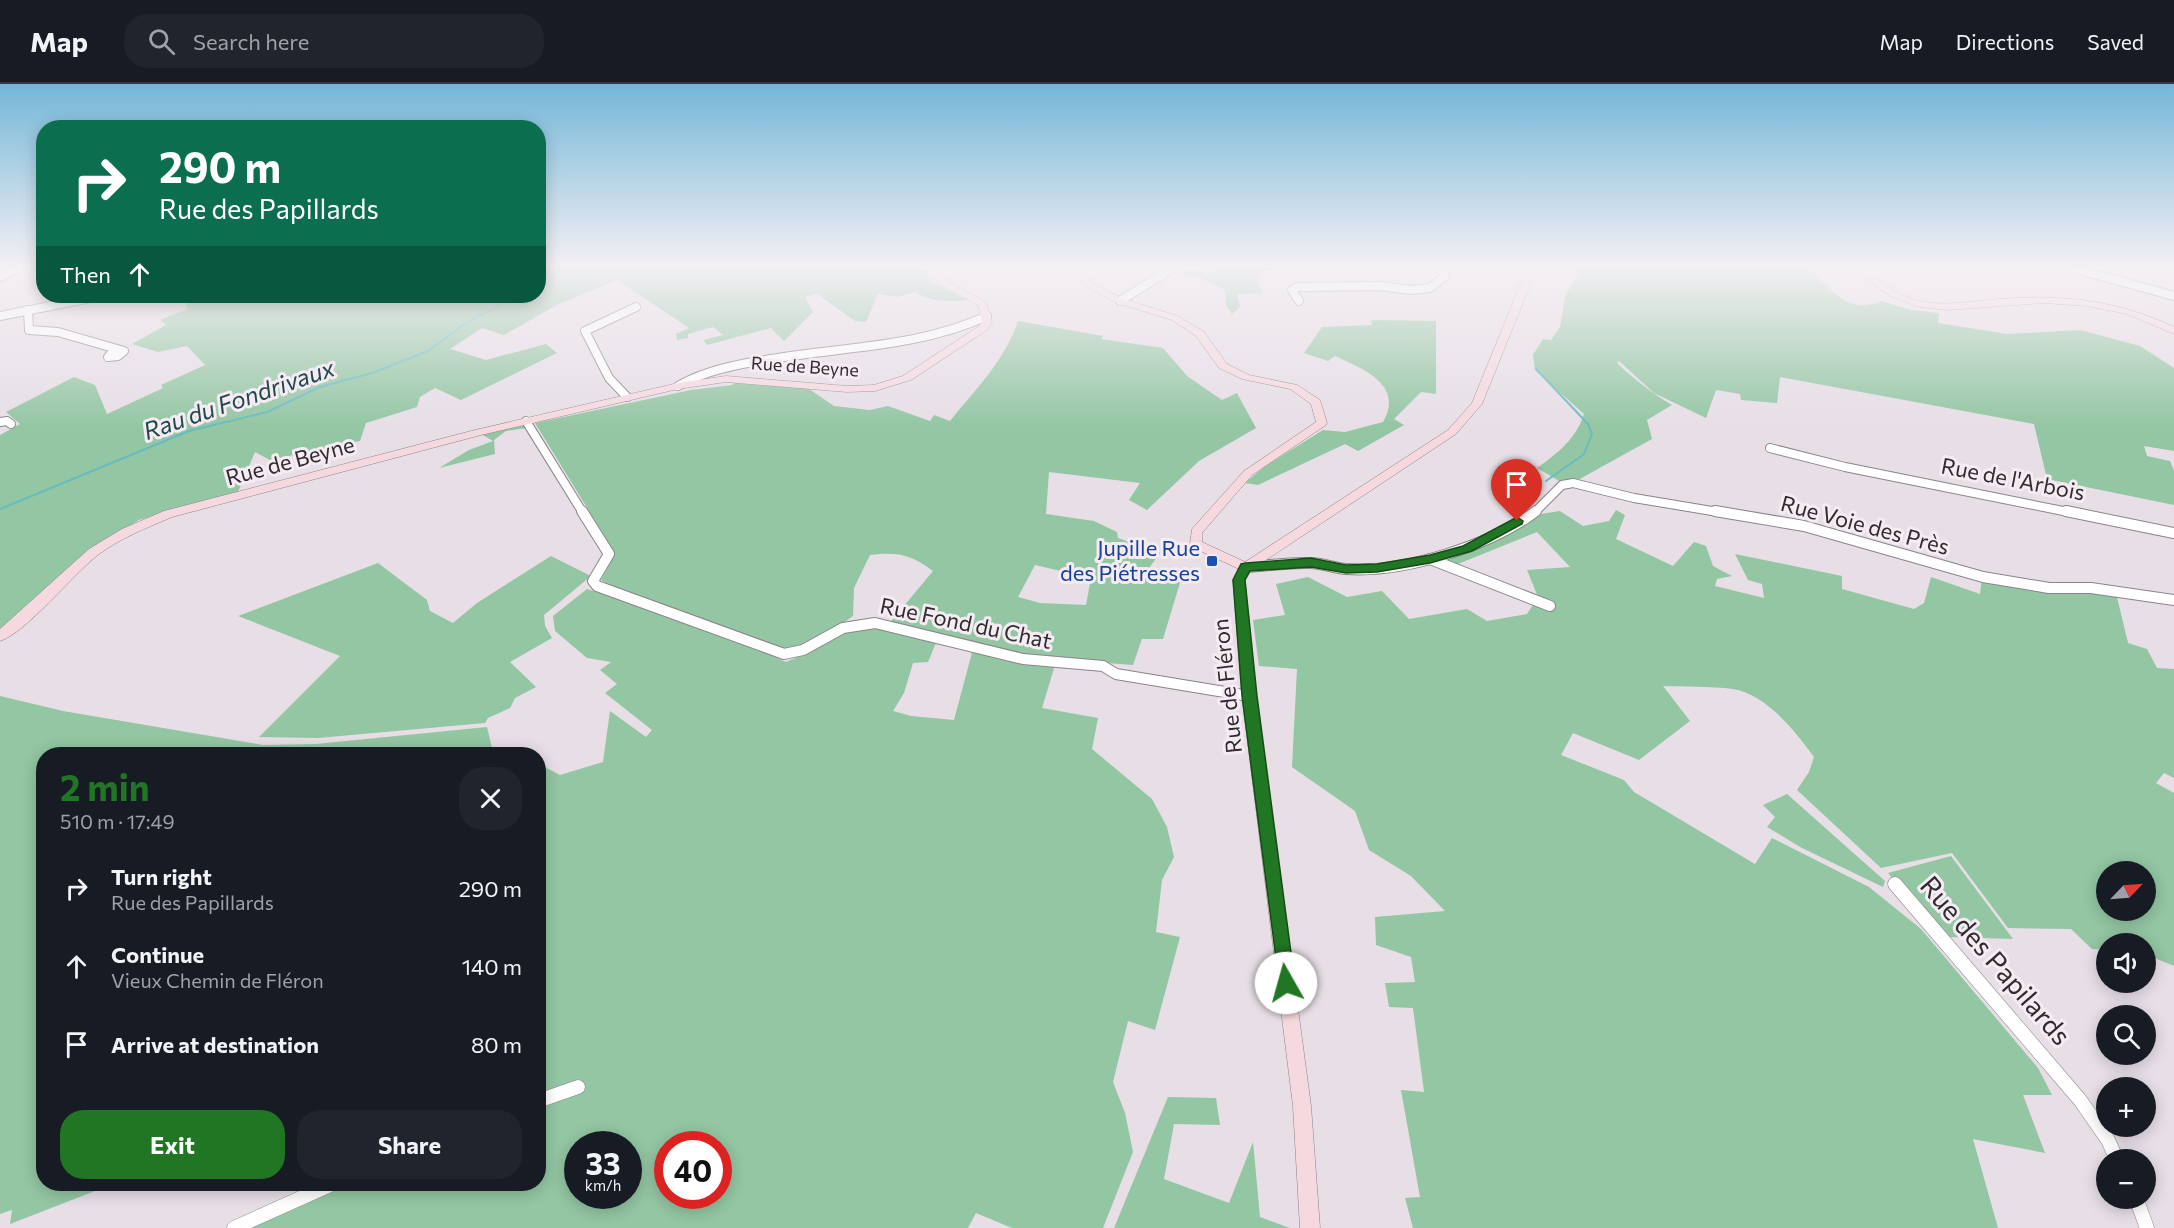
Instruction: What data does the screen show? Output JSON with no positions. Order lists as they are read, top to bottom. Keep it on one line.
{"streets":{"street":["Rue de Beyne","Rue de l'Arbois","Rue Voie des Près","Rue Fond du Chat","Rue de Fléron","Rue des Papilards"]},"crossings":[["Rue de Beyne","Rue Fond du Chat"],["Rue Fond du Chat","Rue de Fléron"]],"water":["Rau du Fondrivaux"],"places":{"transit":["Jupille Rue des Piétresses"]},"north":"top right","page":{"header":"Map","search":"Search here","nav":["Map","Directions","Saved"],"turn":["290 m","Rue des Papillards"],"then":"Then","heading":["2 min","510 m · 17:49"],"list":[{"name":"Turn right","note":"Rue des Papillards","value":"290 m"},{"name":"Continue","note":"Vieux Chemin de Fléron","value":"140 m"},{"name":"Arrive at destination","value":"80 m"}],"map_buttons":["+","−"],"buttons":["Exit","Share"],"speed":"33 km/h","limit":"40"}}
